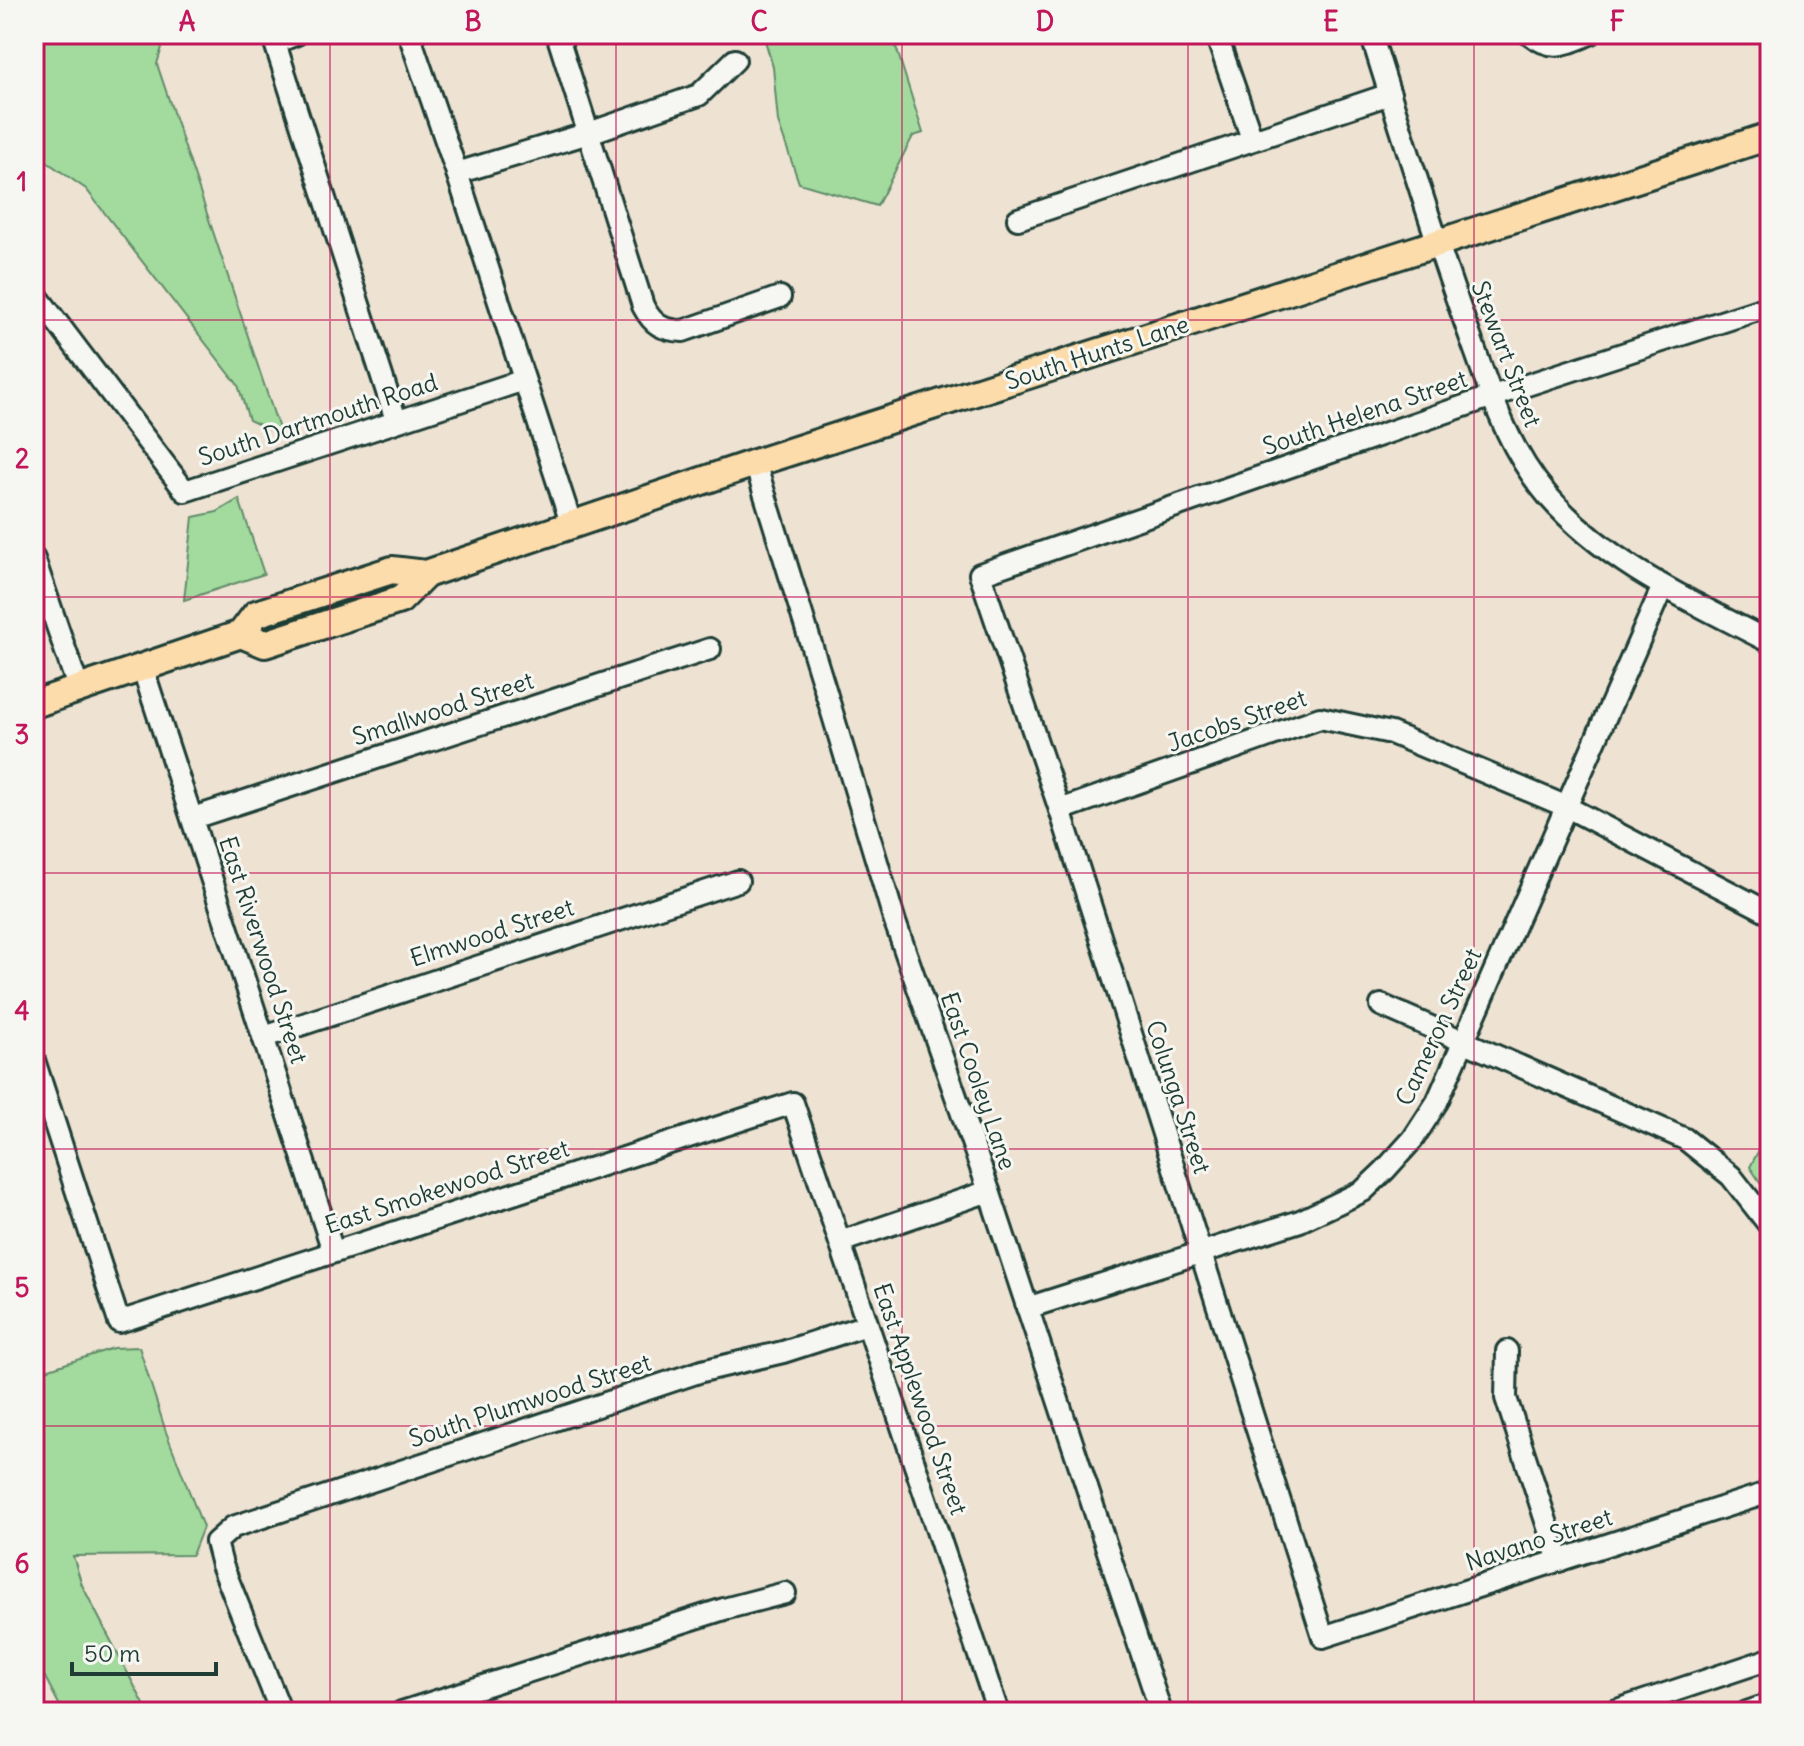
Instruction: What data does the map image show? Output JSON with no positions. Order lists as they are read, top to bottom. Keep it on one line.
{"streets":{"main road":["South Hunts Lane"],"street":["Stewart Street","South Helena Street","South Dartmouth Road","Smallwood Street","Jacobs Street","Elmwood Street","East Riverwood Street","Cameron Street","East Cooley Lane","Colunga Street","East Smokewood Street","East Applewood Street","South Plumwood Street","Navano Street"]},"crossings":[["South Hunts Lane","Stewart Street"],["South Hunts Lane","East Riverwood Street"],["South Hunts Lane","East Cooley Lane"],["Stewart Street","South Helena Street"],["Stewart Street","Cameron Street"],["South Helena Street","Colunga Street"],["Smallwood Street","East Riverwood Street"],["Jacobs Street","Cameron Street"],["Jacobs Street","Colunga Street"],["Elmwood Street","East Riverwood Street"],["East Riverwood Street","East Smokewood Street"],["Cameron Street","East Cooley Lane"],["Cameron Street","Colunga Street"],["Colunga Street","Navano Street"],["East Smokewood Street","East Applewood Street"],["East Applewood Street","South Plumwood Street"]],"scale_bar":"50 m","grid":{"columns":["A","B","C","D","E","F"],"rows":["1","2","3","4","5","6"]}}
